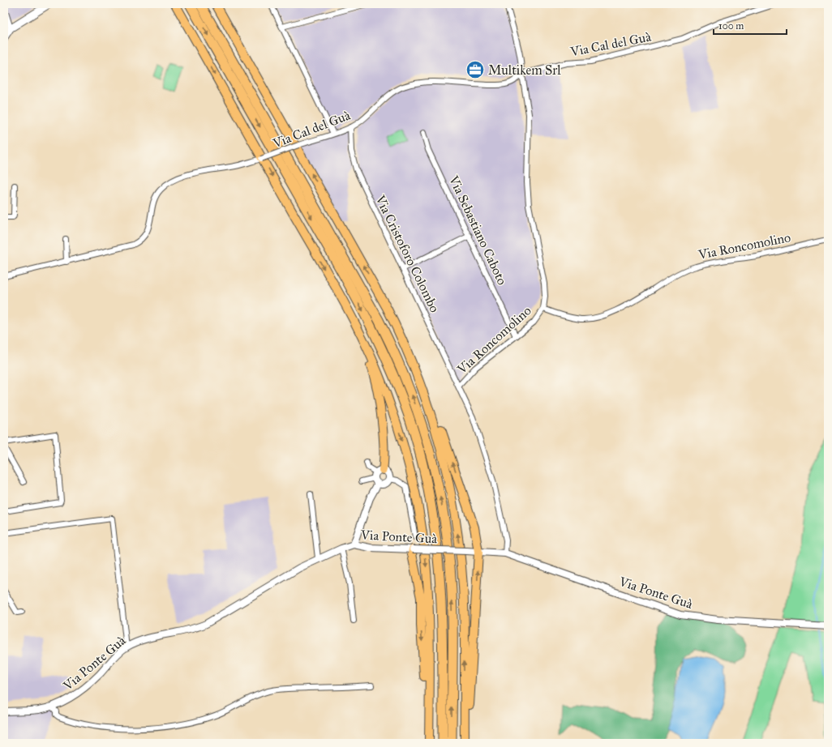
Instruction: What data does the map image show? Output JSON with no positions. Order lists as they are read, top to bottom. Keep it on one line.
{"streets":{"street":["Via Cal del Guà","Via Sebastiano Caboto","Via Roncomolino","Via Cristoforo Colombo","Via Ponte Guà"]},"crossings":[["Via Cal del Guà","Via Roncomolino"],["Via Cal del Guà","Via Cristoforo Colombo"],["Via Sebastiano Caboto","Via Roncomolino"],["Via Roncomolino","Via Cristoforo Colombo"],["Via Cristoforo Colombo","Via Ponte Guà"]],"places":{"office":["Multikem Srl"]},"scale_bar":"100 m"}
